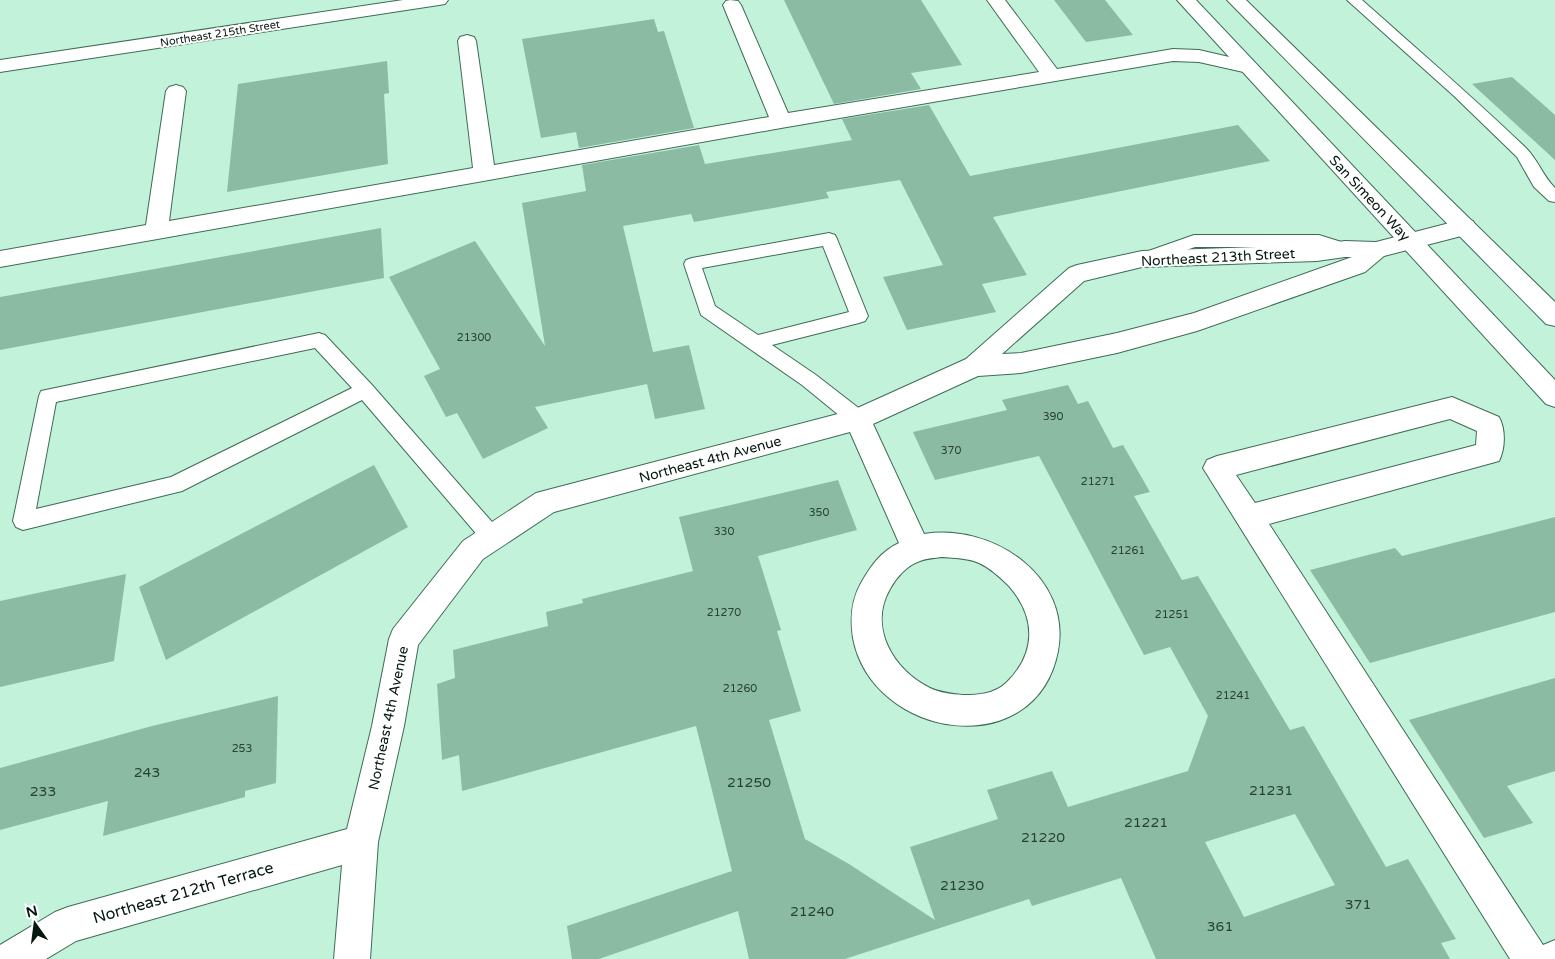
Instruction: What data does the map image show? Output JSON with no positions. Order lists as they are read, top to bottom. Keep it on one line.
{"streets":{"street":["Northeast 215th Street","San Simeon Way","Northeast 213th Street","Northeast 4th Avenue","Northeast 212th Terrace"]},"crossings":[["San Simeon Way","Northeast 213th Street"],["Northeast 213th Street","Northeast 4th Avenue"],["Northeast 4th Avenue","Northeast 212th Terrace"]],"house_numbers":["21300","390","370","21271","350","330","21261","21270","21251","21260","21241","253","243","21250","21231","233","21221","21220","21230","371","21240","361"],"north":"top"}
